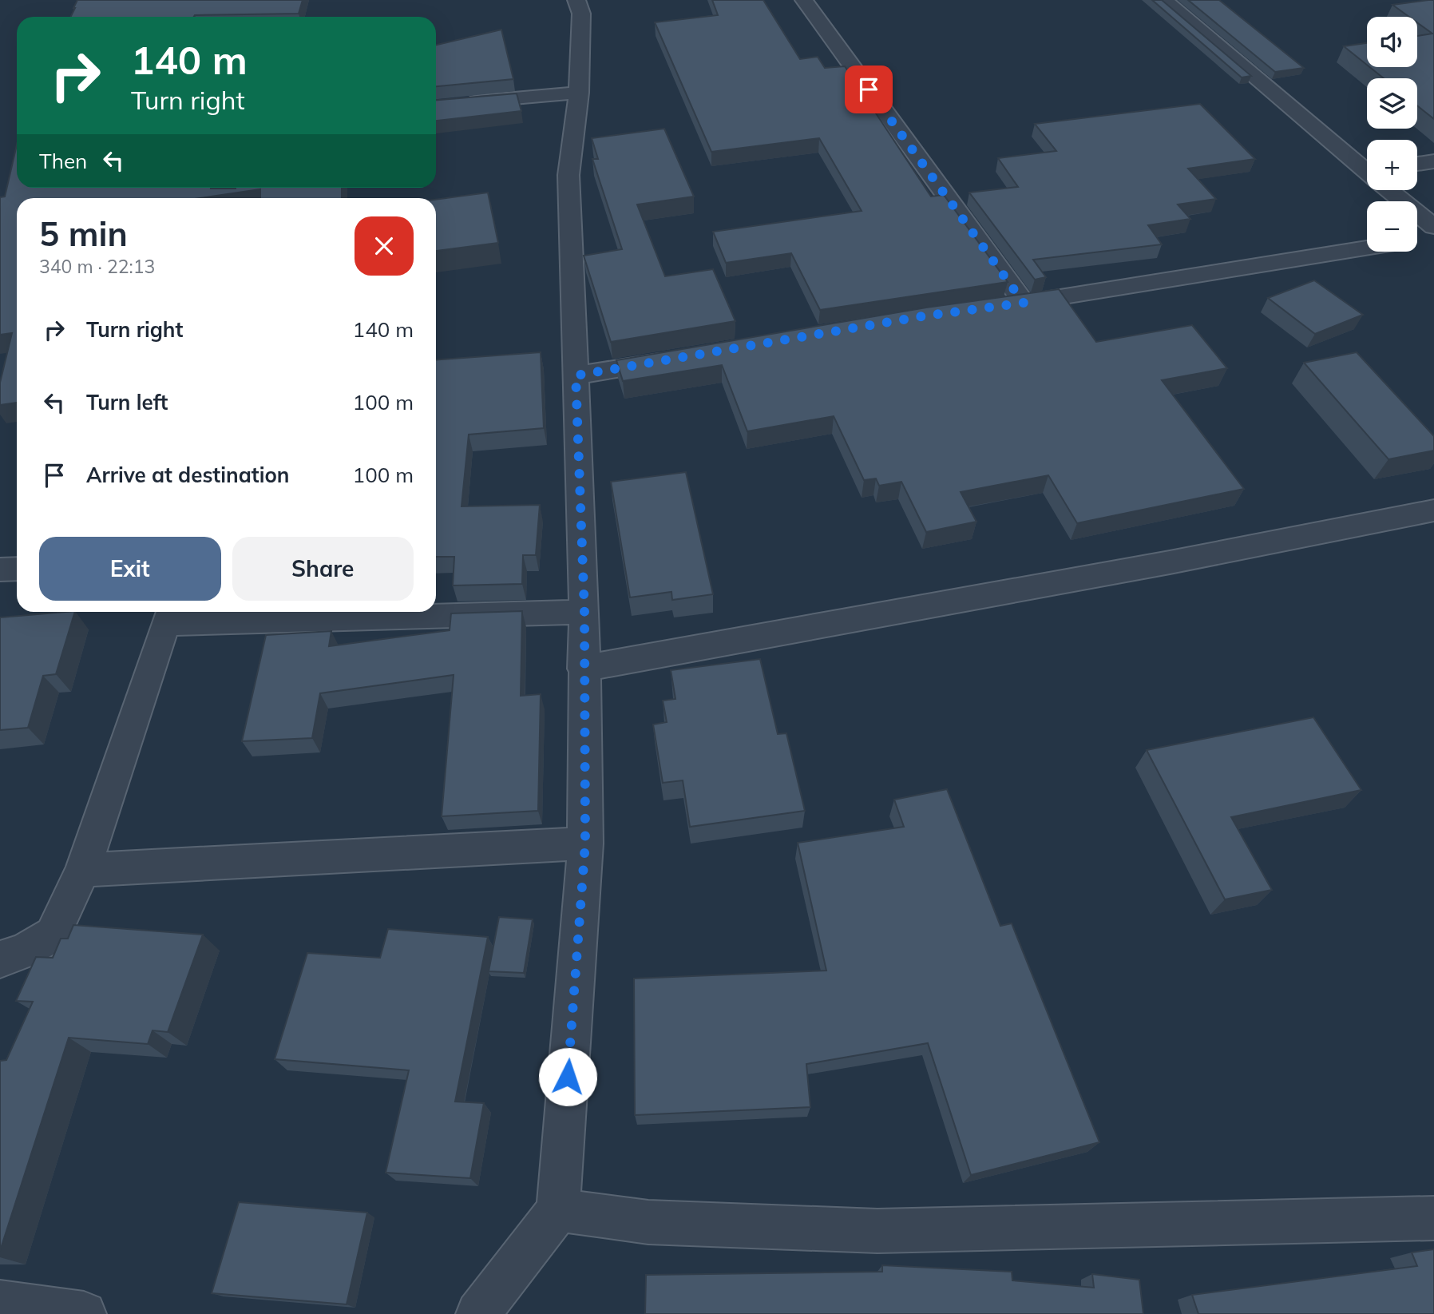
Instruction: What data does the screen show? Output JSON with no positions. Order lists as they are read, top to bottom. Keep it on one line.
{"page":{"map_buttons":["+","−"],"turn":["140 m","Turn right"],"then":"Then","heading":["5 min","340 m · 22:13"],"list":[{"name":"Turn right","value":"140 m"},{"name":"Turn left","value":"100 m"},{"name":"Arrive at destination","value":"100 m"}],"buttons":["Exit","Share"]}}
